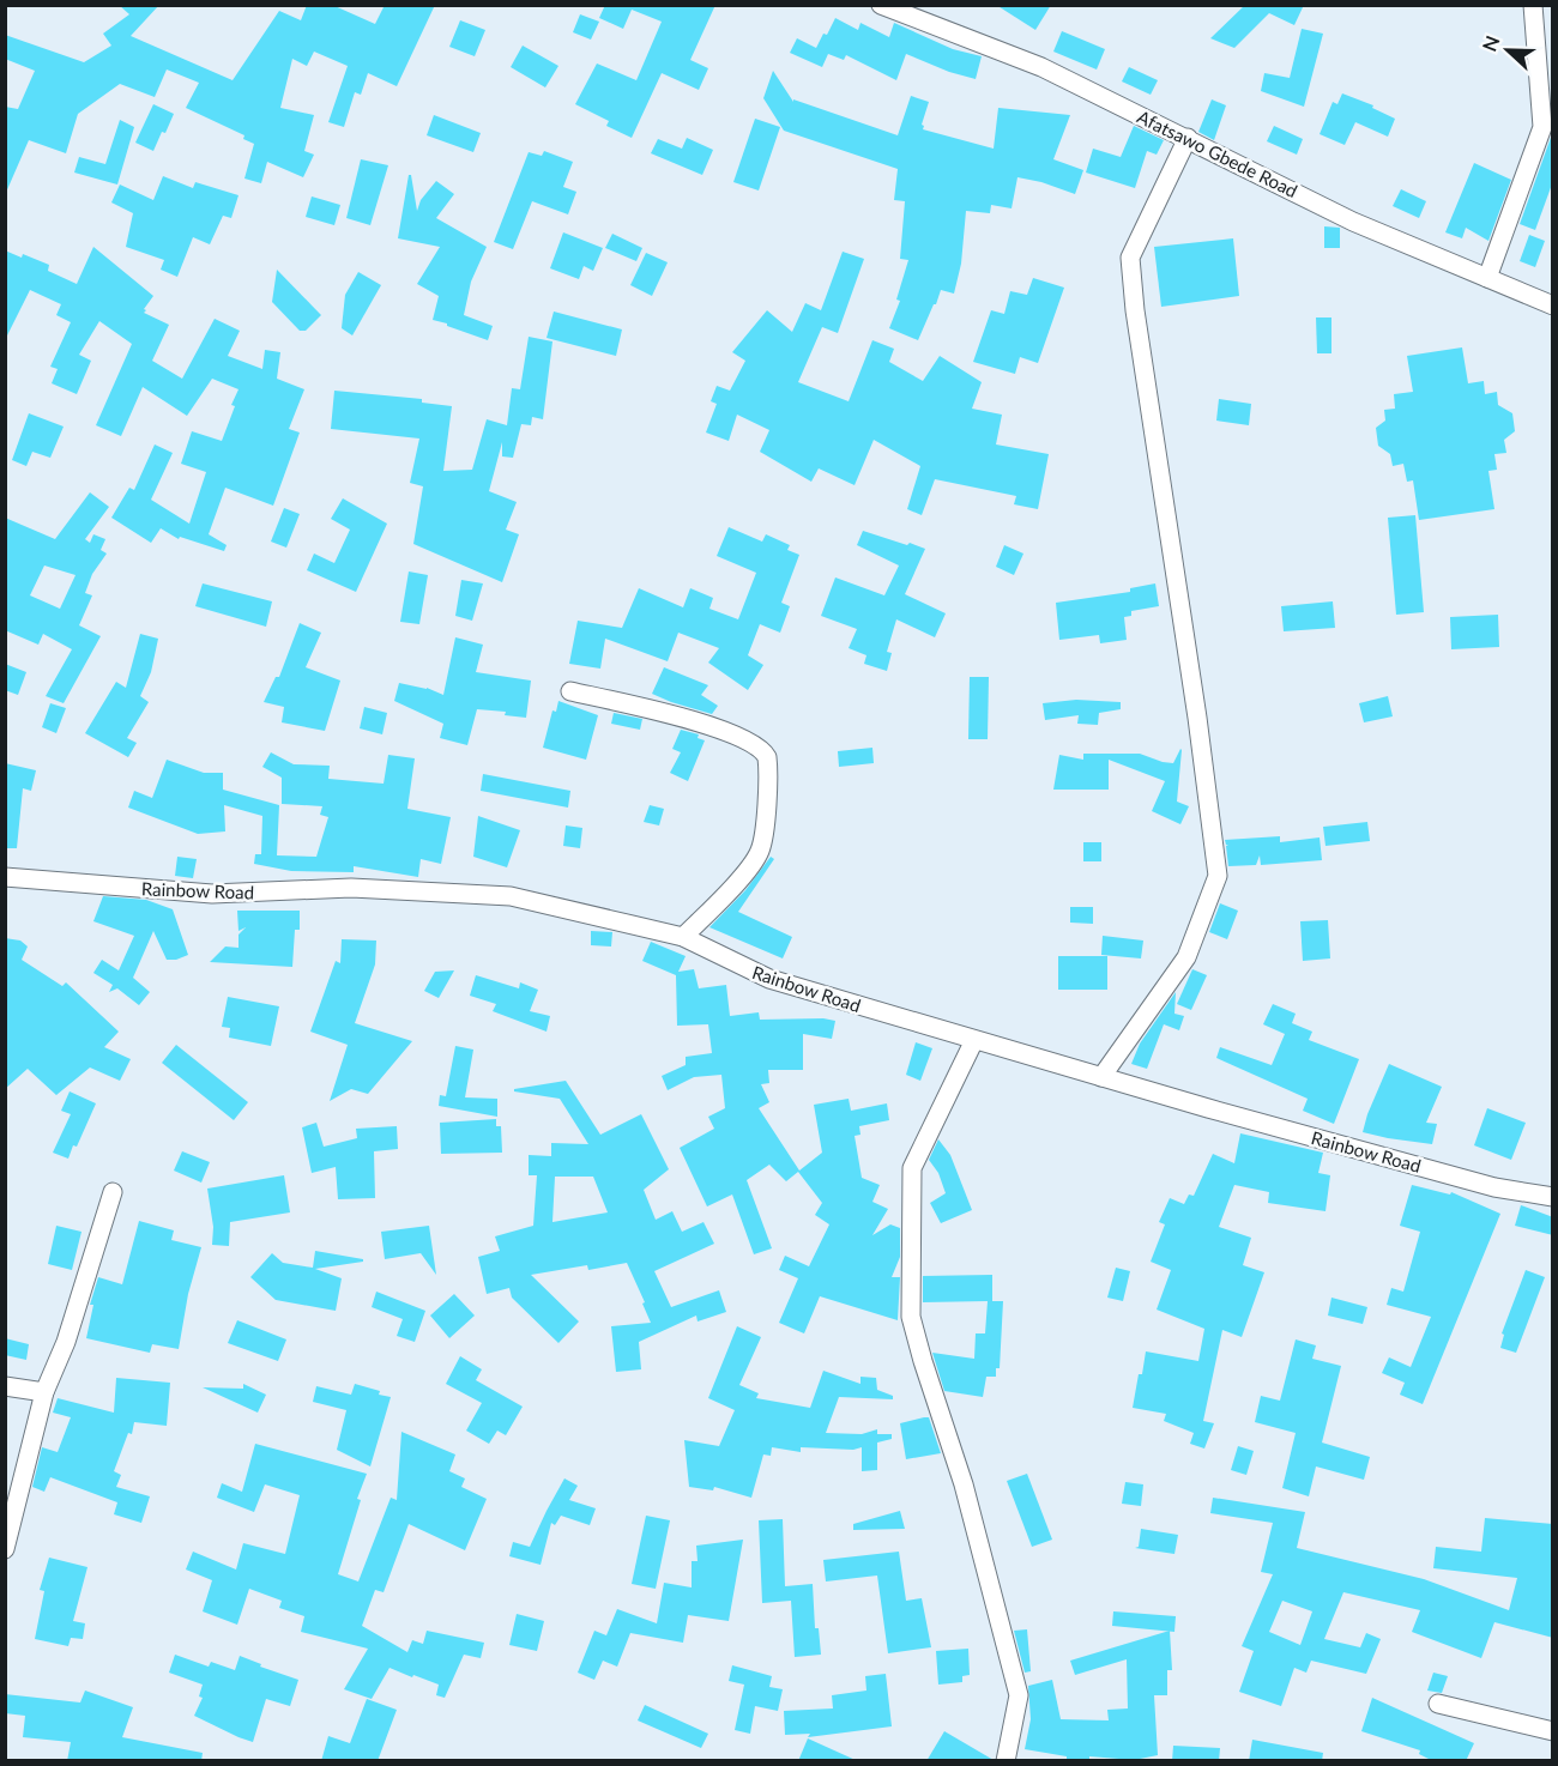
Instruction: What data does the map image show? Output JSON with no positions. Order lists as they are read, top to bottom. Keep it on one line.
{"streets":{"street":["Afatsawo Gbede Road","Rainbow Road"]},"north":"left"}
